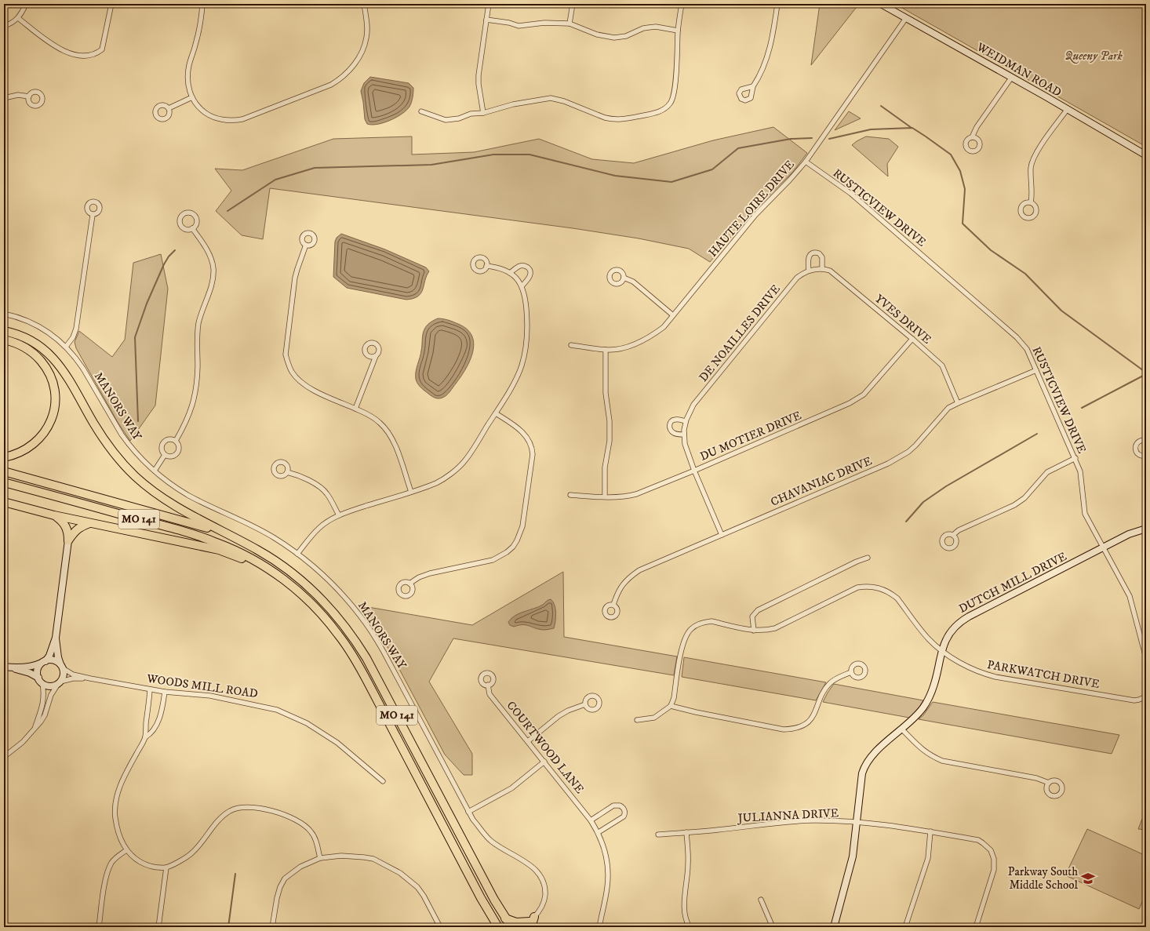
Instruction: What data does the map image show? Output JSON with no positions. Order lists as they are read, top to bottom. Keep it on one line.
{"streets":{"highway":["MO 141"],"street":["WEIDMAN ROAD","RUSTICVIEW DRIVE","HAUTE LOIRE DRIVE","YVES DRIVE","DE NOAILLES DRIVE","MANORS WAY","DU MOTIER DRIVE","CHAVANIAC DRIVE","DUTCH MILL DRIVE","PARKWATCH DRIVE","WOODS MILL ROAD","COURTWOOD LANE","JULIANNA DRIVE"]},"crossings":[["WEIDMAN ROAD","HAUTE LOIRE DRIVE"],["RUSTICVIEW DRIVE","HAUTE LOIRE DRIVE"],["RUSTICVIEW DRIVE","CHAVANIAC DRIVE"],["RUSTICVIEW DRIVE","DUTCH MILL DRIVE"],["YVES DRIVE","DE NOAILLES DRIVE"],["YVES DRIVE","DU MOTIER DRIVE"],["YVES DRIVE","CHAVANIAC DRIVE"],["DE NOAILLES DRIVE","DU MOTIER DRIVE"],["DE NOAILLES DRIVE","CHAVANIAC DRIVE"],["DUTCH MILL DRIVE","PARKWATCH DRIVE"],["DUTCH MILL DRIVE","JULIANNA DRIVE"]],"parks":["Queeny Park"],"places":{"school or university":["Parkway South Middle School"]}}
